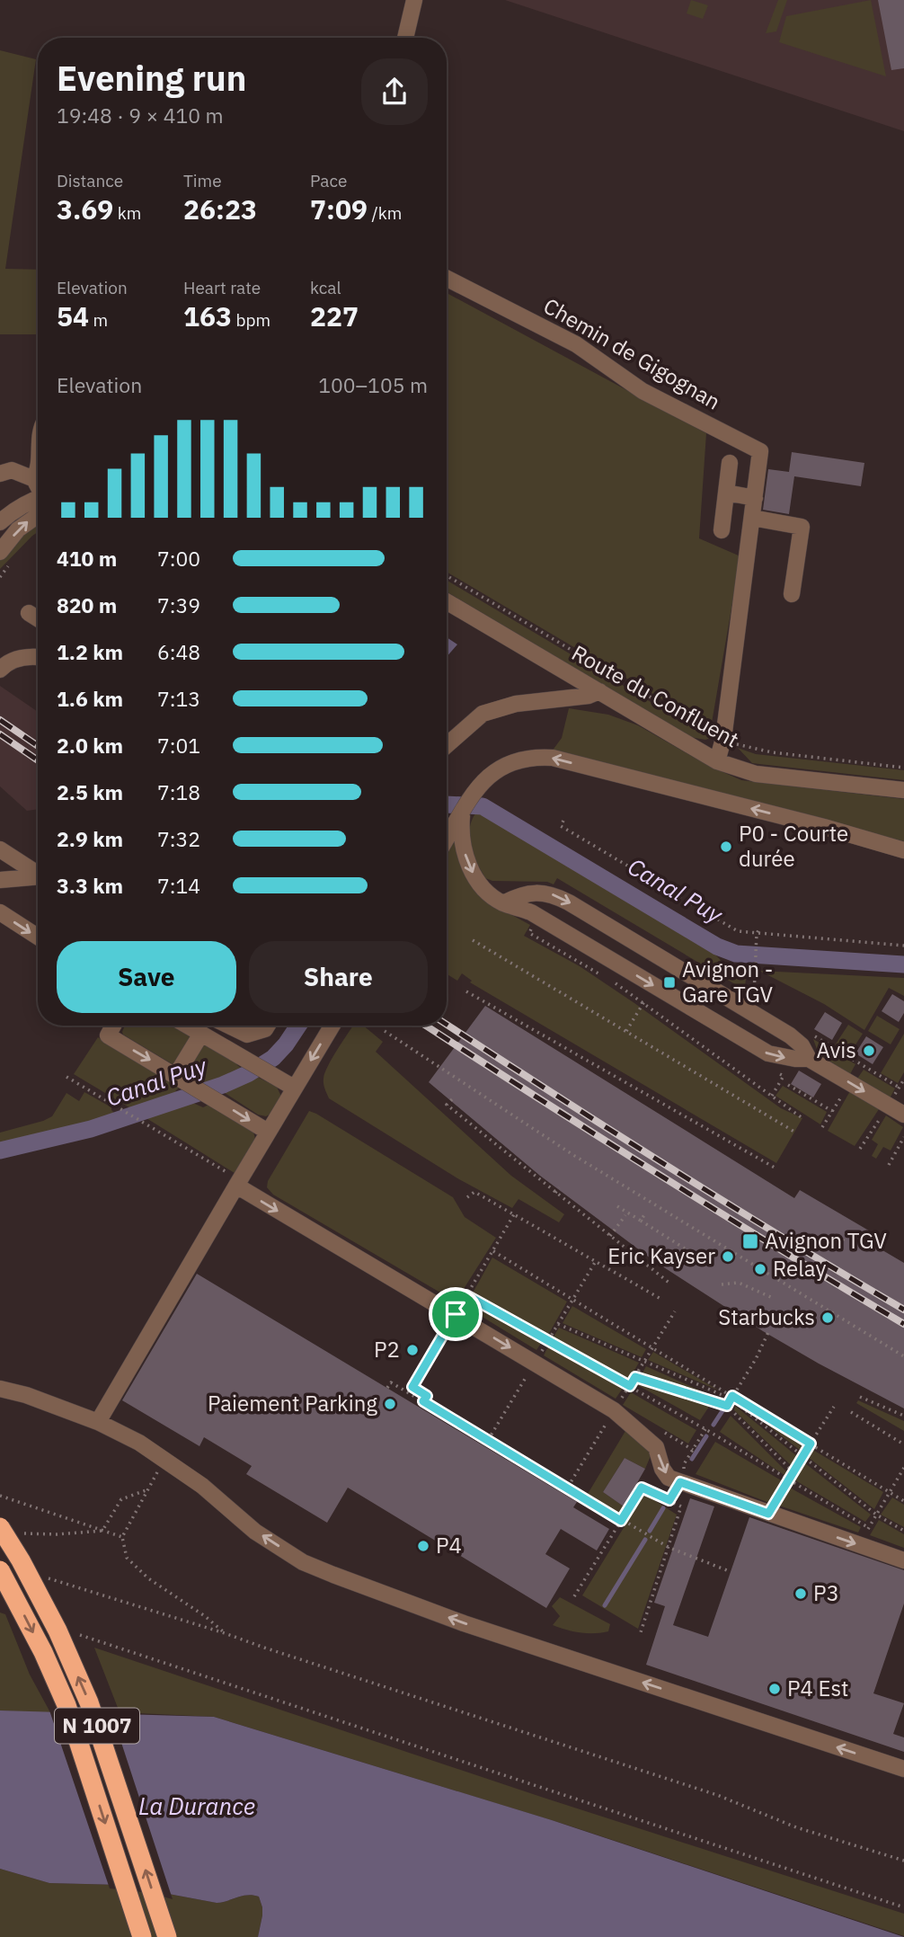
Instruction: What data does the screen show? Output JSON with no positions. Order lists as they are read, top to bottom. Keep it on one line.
{"streets":{"highway":["N 1007"],"street":["Chemin de Gigognan","Route du Confluent"]},"crossings":[["Chemin de Gigognan","Route du Confluent"]],"water":["Canal Puy","La Durance"],"places":{"other":["P0 - Courte durée","Avis","Eric Kayser","Relay","Starbucks","P2","Paiement Parking","P4","P3","P4 Est"],"transit":["Avignon - Gare TGV","Avignon TGV"]},"page":{"heading":["Evening run","19:48 · 9 × 410 m"],"stats":[["Distance","3.69 km"],["Time","26:23"],["Pace","7:09 /km"],["Elevation","54 m"],["Heart rate","163 bpm"],["kcal","227"]],"chart":["Elevation","100–105 m"],"list":[{"name":"410 m","note":"7:00"},{"name":"820 m","note":"7:39"},{"name":"1.2 km","note":"6:48"},{"name":"1.6 km","note":"7:13"},{"name":"2.0 km","note":"7:01"},{"name":"2.5 km","note":"7:18"},{"name":"2.9 km","note":"7:32"},{"name":"3.3 km","note":"7:14"}],"buttons":["Save","Share"]}}
